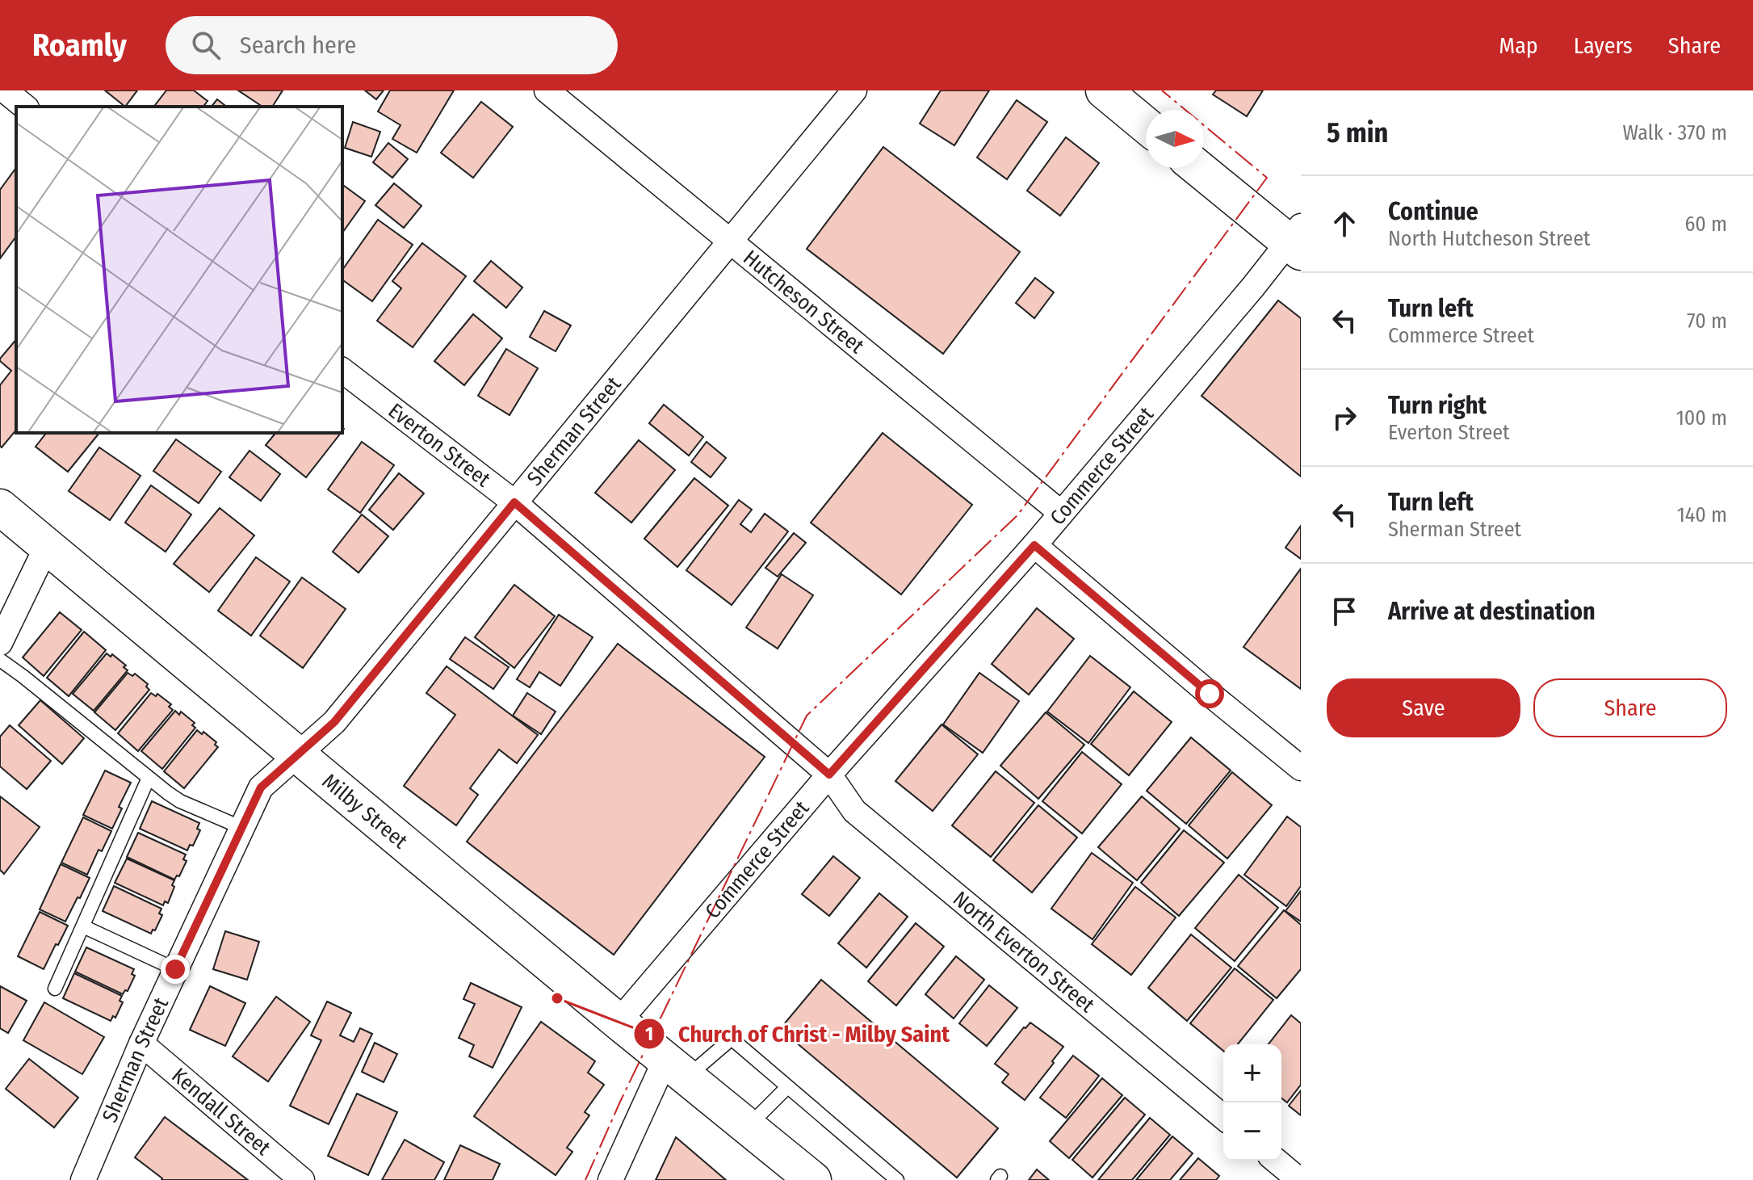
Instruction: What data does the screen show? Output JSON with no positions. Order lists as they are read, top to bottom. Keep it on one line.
{"streets":{"street":["Hutcheson Street","Sherman Street","Everton Street","Commerce Street","Milby Street","North Everton Street","Kendall Street"]},"crossings":[["Hutcheson Street","Sherman Street"],["Hutcheson Street","Commerce Street"],["Sherman Street","Everton Street"],["Sherman Street","Milby Street"],["Sherman Street","Kendall Street"],["Everton Street","Commerce Street"],["Everton Street","North Everton Street"],["Commerce Street","Milby Street"],["Commerce Street","North Everton Street"]],"places":["Church of Christ - Milby Saint"],"north":"right","page":{"header":"Roamly","search":"Search here","nav":["Map","Layers","Share"],"heading":["5 min","Walk · 370 m"],"list":[["Continue","North Hutcheson Street","60 m"],["Turn left","Commerce Street","70 m"],["Turn right","Everton Street","100 m"],["Turn left","Sherman Street","140 m"],"Arrive at destination"],"buttons":["Save","Share"],"map_buttons":["+","−"]}}
